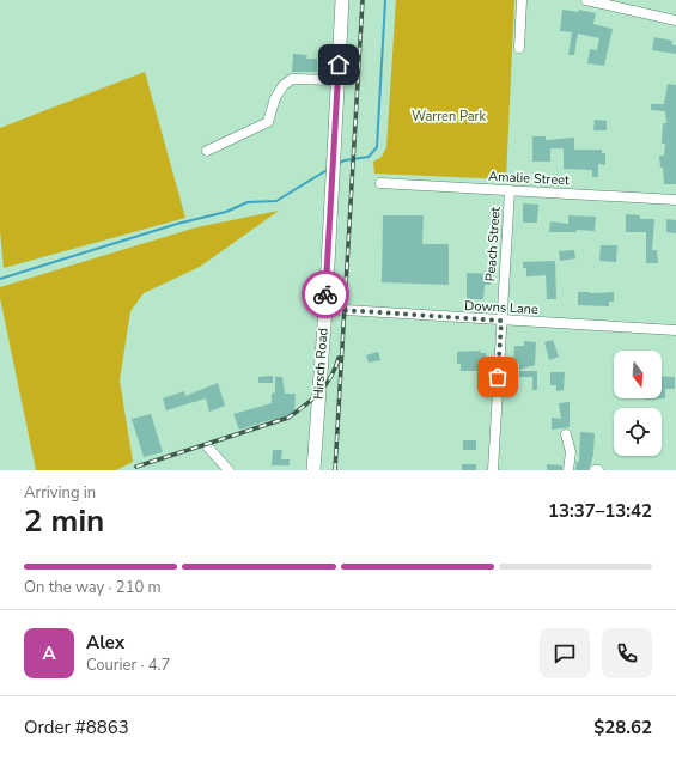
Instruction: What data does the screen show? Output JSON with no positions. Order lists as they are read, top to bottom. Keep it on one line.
{"streets":{"main road":["Hirsch Road"],"street":["Amalie Street","Peach Street","Downs Lane"]},"crossings":[["Amalie Street","Peach Street"],["Peach Street","Downs Lane"],["Downs Lane","Hirsch Road"]],"parks":["Warren Park"],"north":"bottom","page":{"heading":["2 min","Arriving in","13:37–13:42"],"panel":["Alex","Courier · 4.7","Order #8863","$28.62"],"bar":"On the way · 210 m","round":"A"}}
